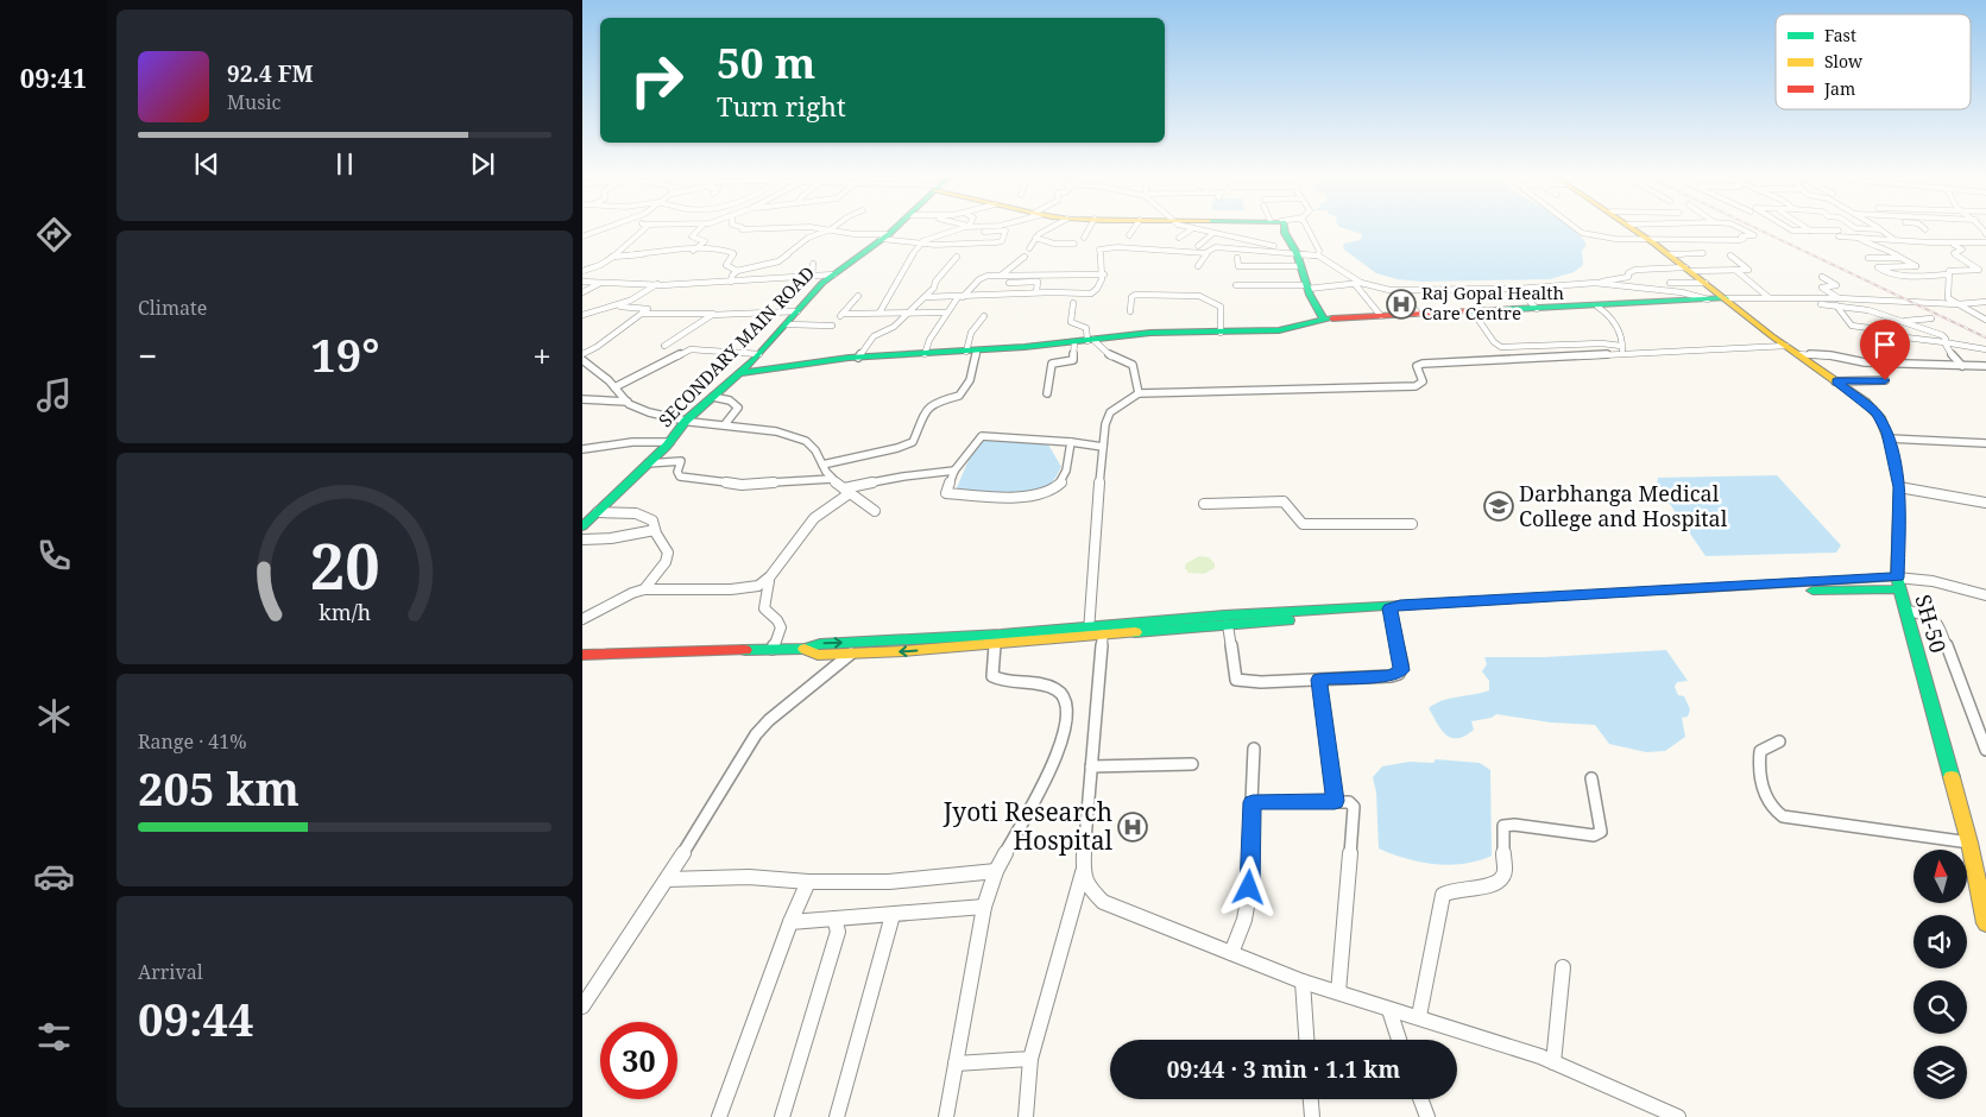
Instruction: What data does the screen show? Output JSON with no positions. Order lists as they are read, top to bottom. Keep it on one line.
{"streets":{"street":["SECONDARY MAIN ROAD","SH-50"]},"places":{"hospital":["Raj Gopal Health Care Centre","Jyoti Research Hospital"],"school or university":["Darbhanga Medical College and Hospital"]},"legend":["Fast","Slow","Jam"],"north":"top","page":{"tabs":"09:41","turn":["50 m","Turn right"],"song":["92.4 FM","Music"],"tile":["Climate",["Range · 41%","205 km"],["Arrival","09:44"]],"heat":["−","19°","+"],"limit":"30","trip":"09:44 · 3 min · 1.1 km","gauge":["20","km/h"]}}
